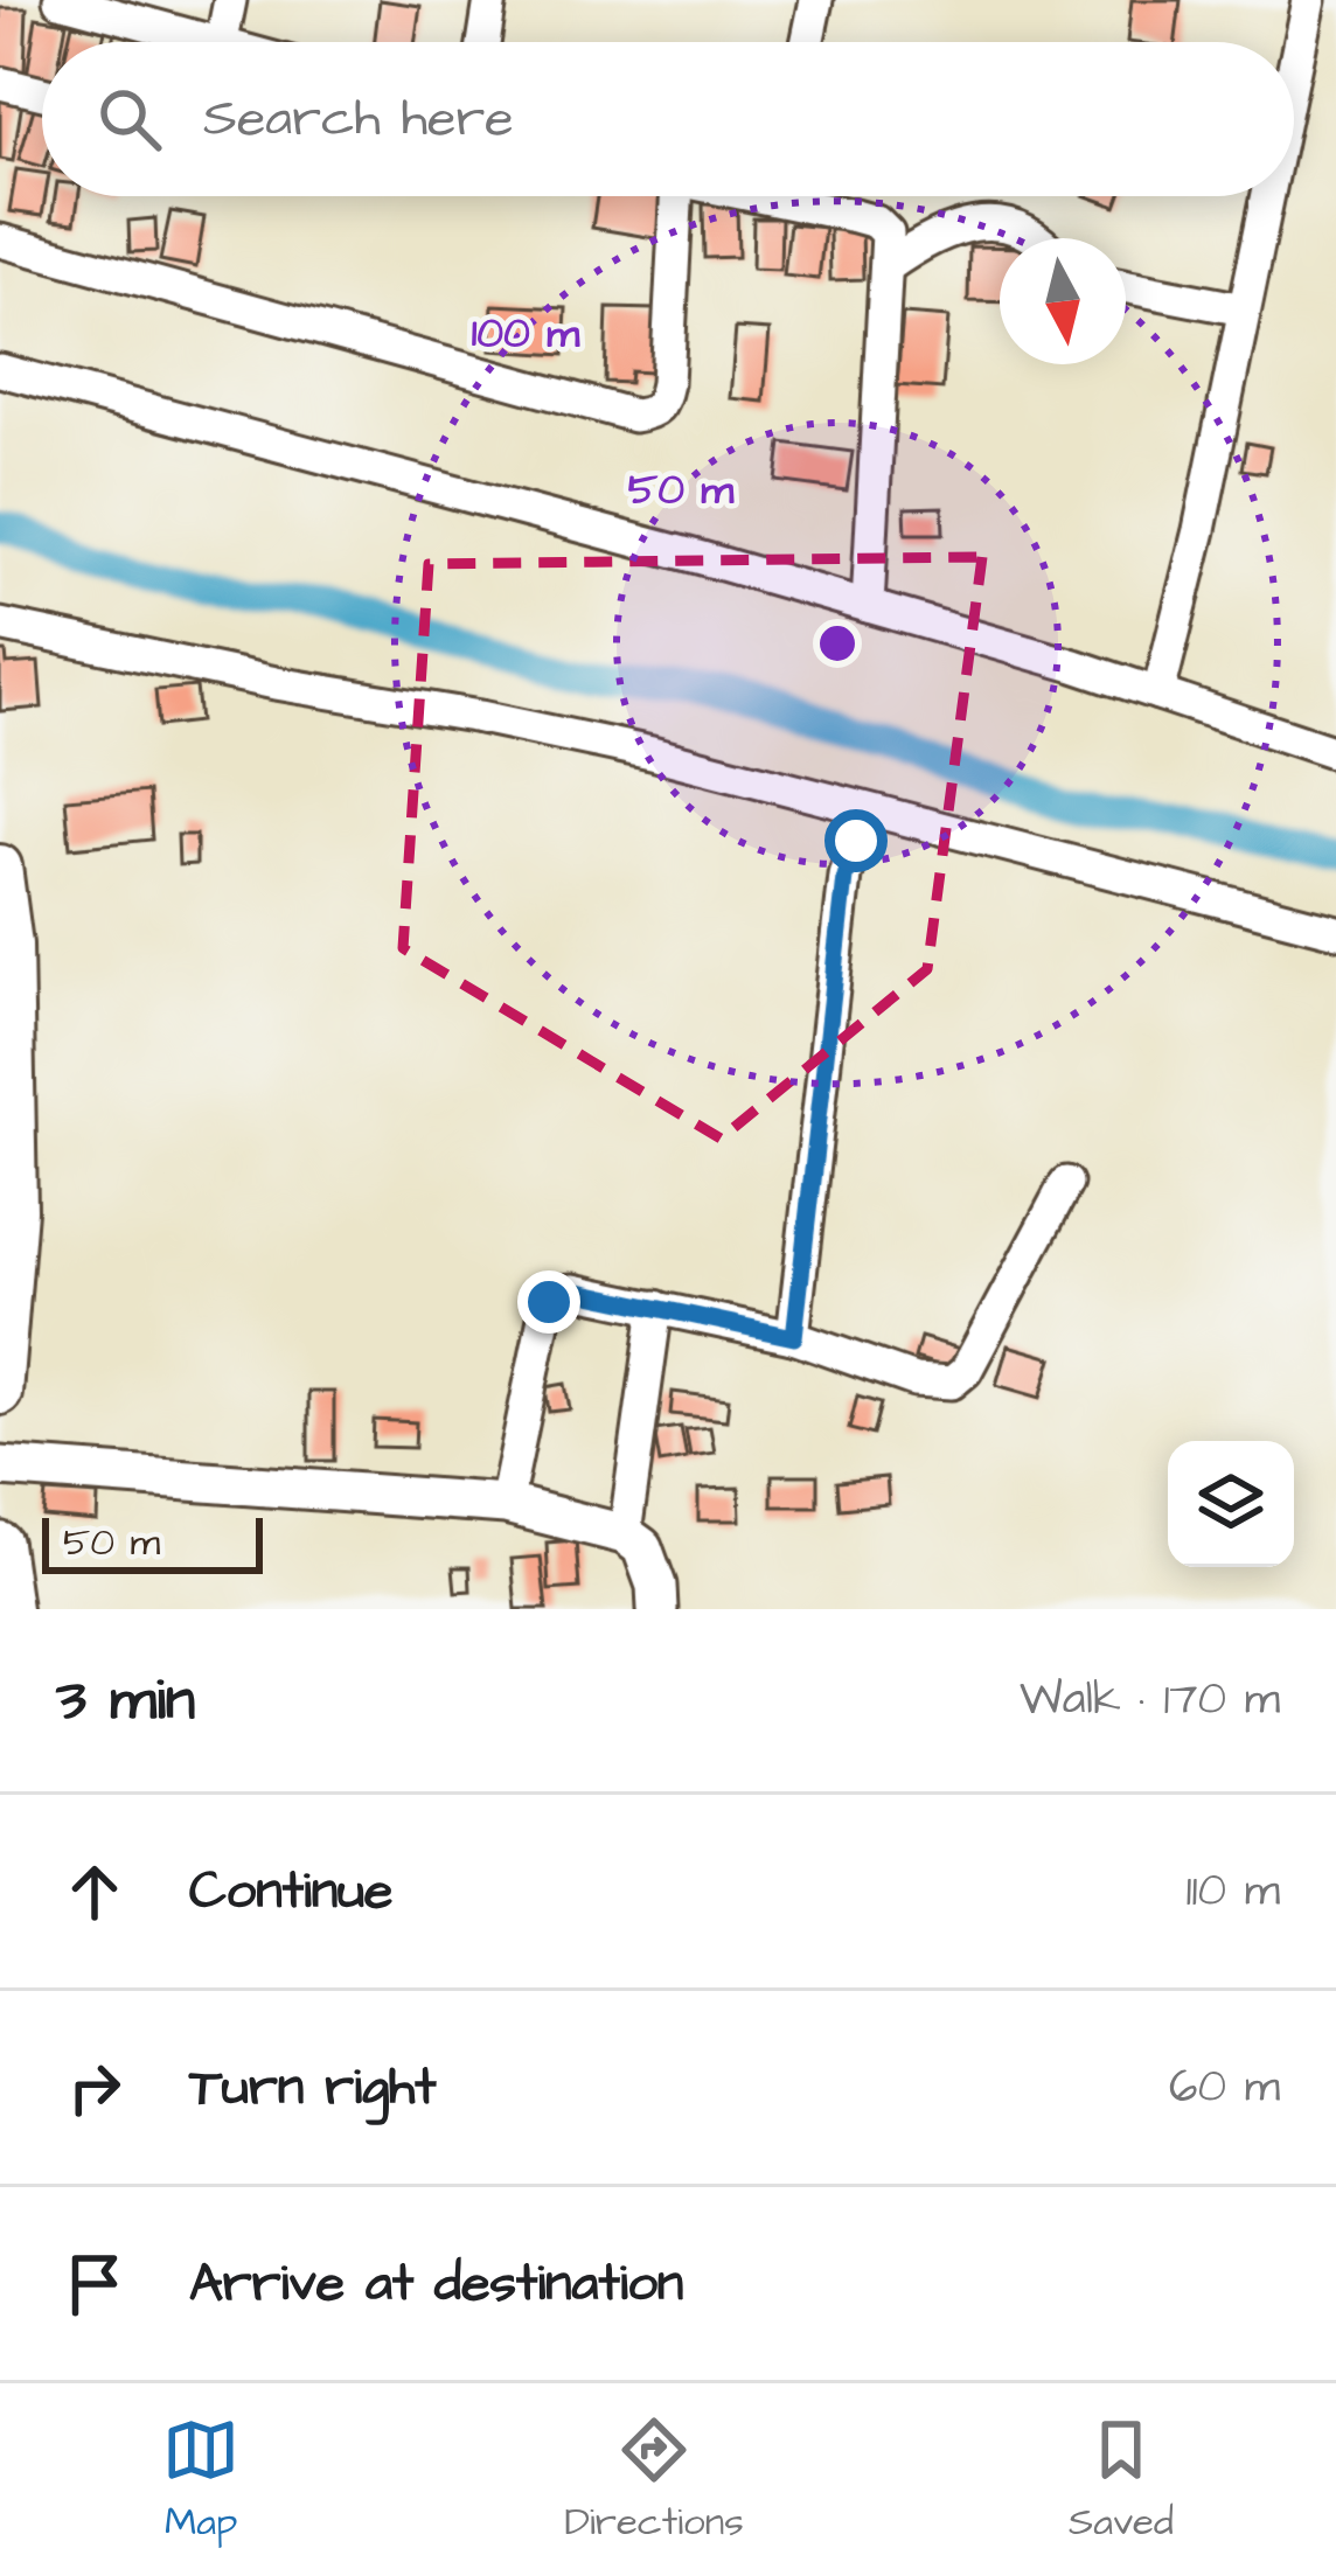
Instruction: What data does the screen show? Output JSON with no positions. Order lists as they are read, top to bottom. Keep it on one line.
{"scale_bar":"50 m","north":"bottom","page":{"search":"Search here","scale":"50 m","heading":["3 min","Walk · 170 m"],"list":[["Continue","110 m"],["Turn right","60 m"],"Arrive at destination"],"nav":["Map","Directions","Saved"]},"rings":["100 m","50 m"]}
